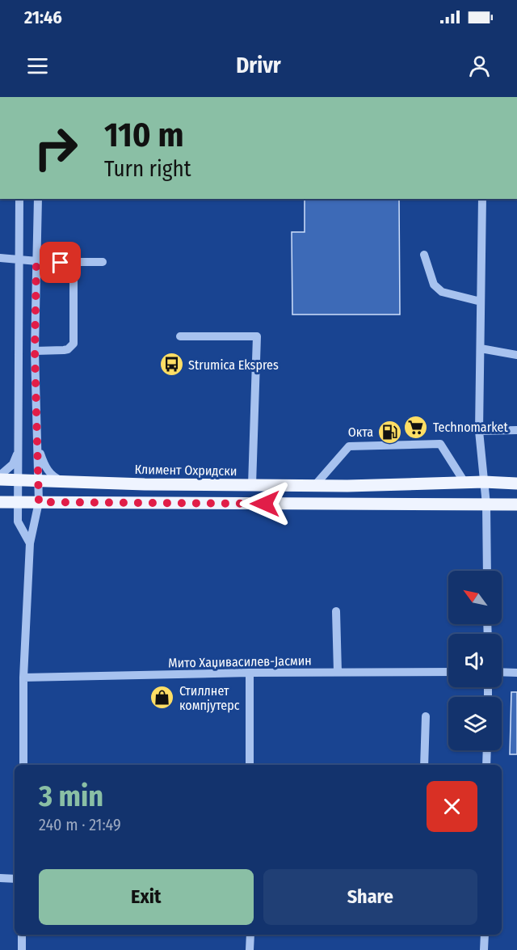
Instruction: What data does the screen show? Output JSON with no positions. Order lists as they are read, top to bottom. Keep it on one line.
{"streets":{"main road":["Климент Охридски"],"street":["Мито Хаџивасилев-Јасмин"]},"places":{"bus stop":["Strumica Ekspres"],"supermarket":["Technomarket"],"fuel station":["Окта"],"shop":["Стиллнет компјутерс"]},"north":"top left","page":{"status":"21:46","header":"Drivr","turn":["110 m","Turn right"],"heading":["3 min","240 m · 21:49"],"buttons":["Exit","Share"]}}
